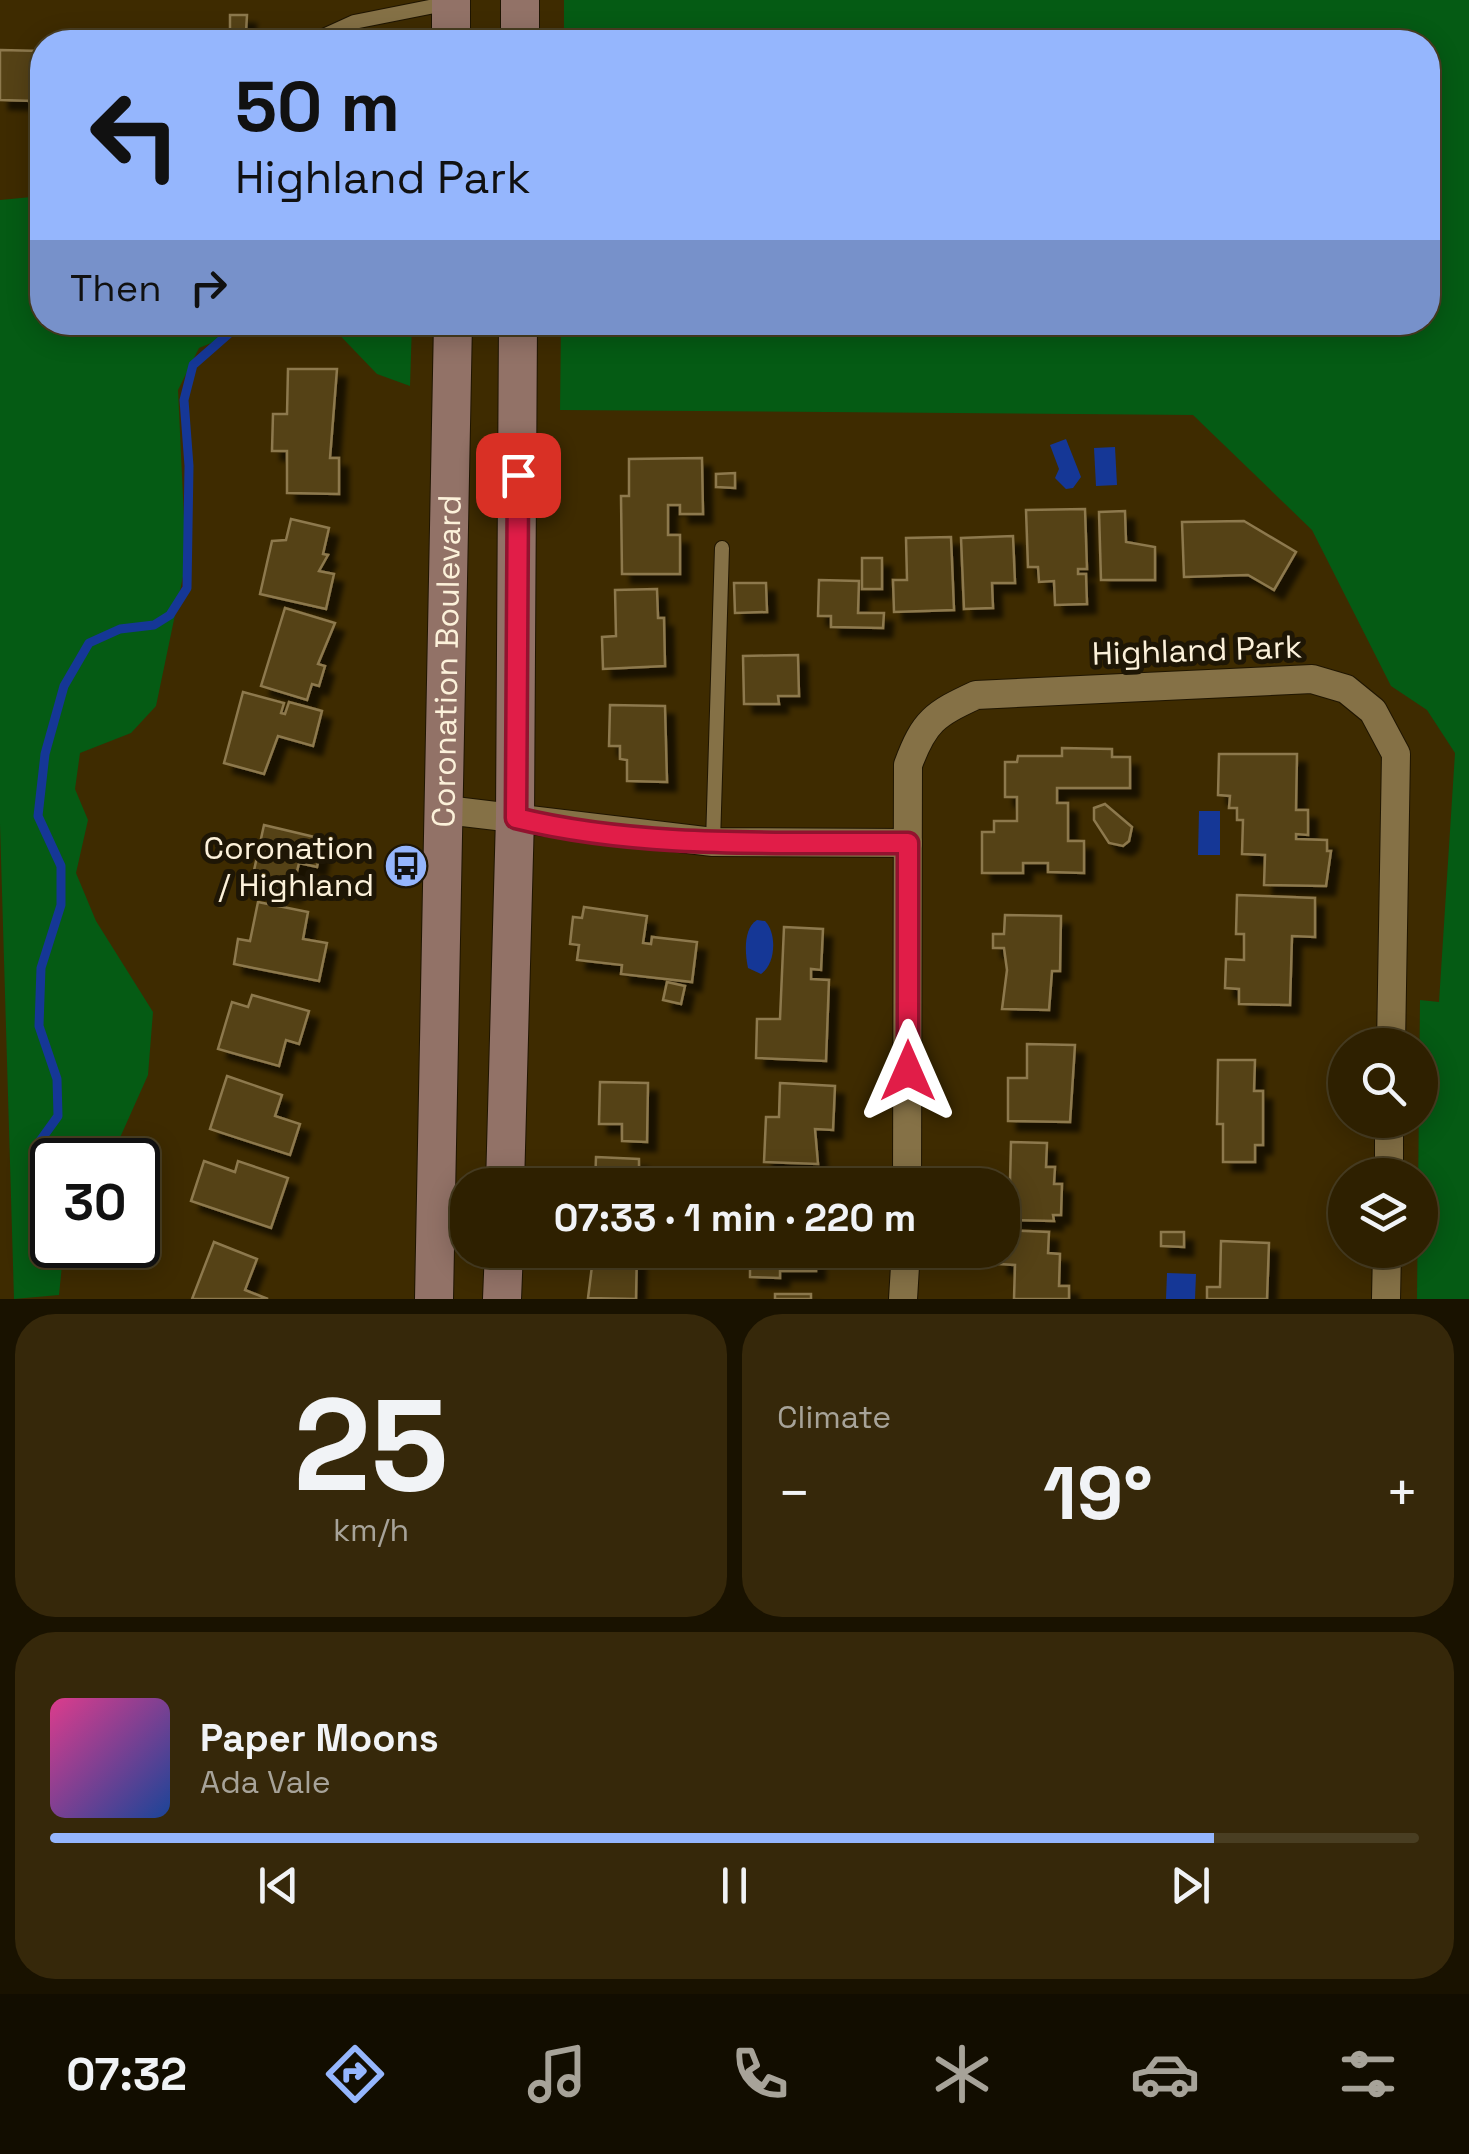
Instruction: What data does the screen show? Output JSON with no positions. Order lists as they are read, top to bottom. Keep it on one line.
{"streets":{"main road":["Coronation Boulevard"],"street":["Highland Park"]},"places":{"bus stop":["Coronation / Highland"]},"page":{"turn":["50 m","Highland Park"],"then":"Then","limit":"30","trip":"07:33 · 1 min · 220 m","tile":[["25","km/h"],"Climate"],"heat":["−","19°","+"],"song":["Paper Moons","Ada Vale"],"tabs":"07:32"}}
